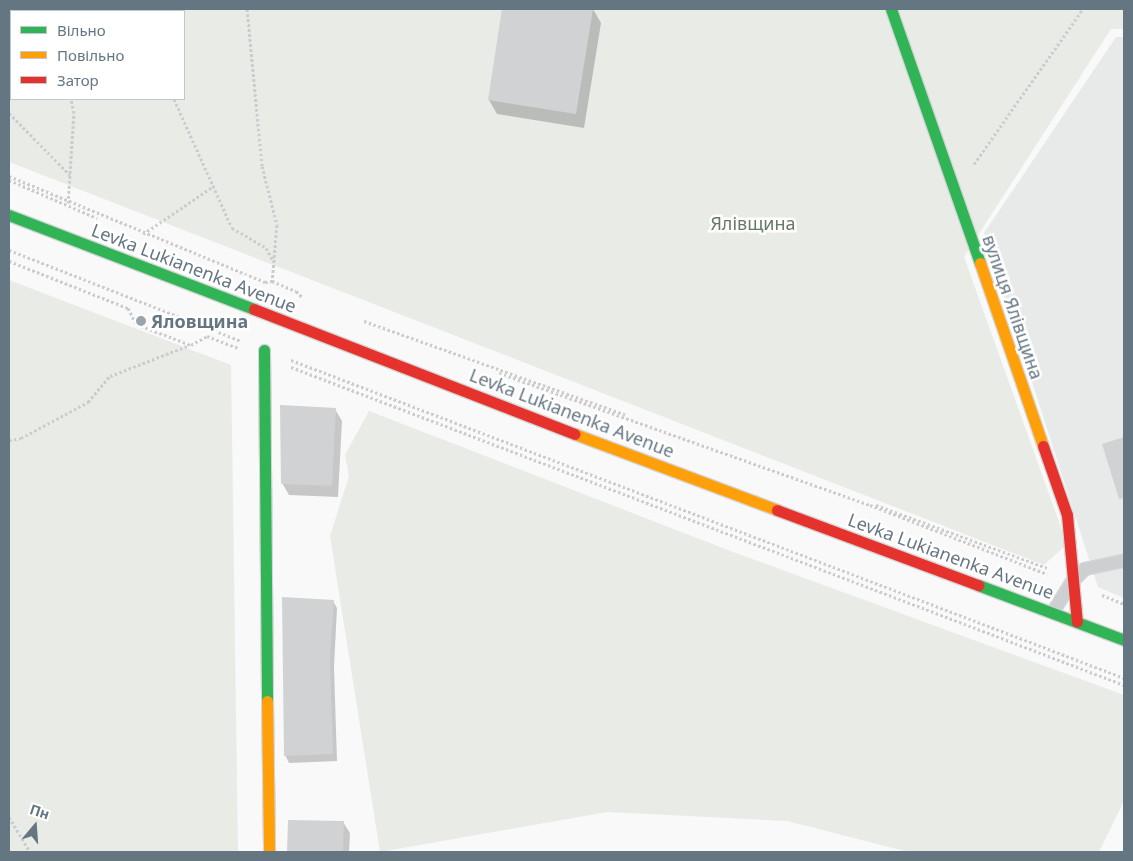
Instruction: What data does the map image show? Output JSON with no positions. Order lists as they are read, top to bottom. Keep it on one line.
{"streets":{"main road":["Levka Lukianenka Avenue","вулиця Ялівщина"]},"crossings":[["Levka Lukianenka Avenue","вулиця Ялівщина"]],"parks":["Ялівщина"],"places":["Яловщина"],"legend":["Вільно","Повільно","Затор"],"north":"top"}
